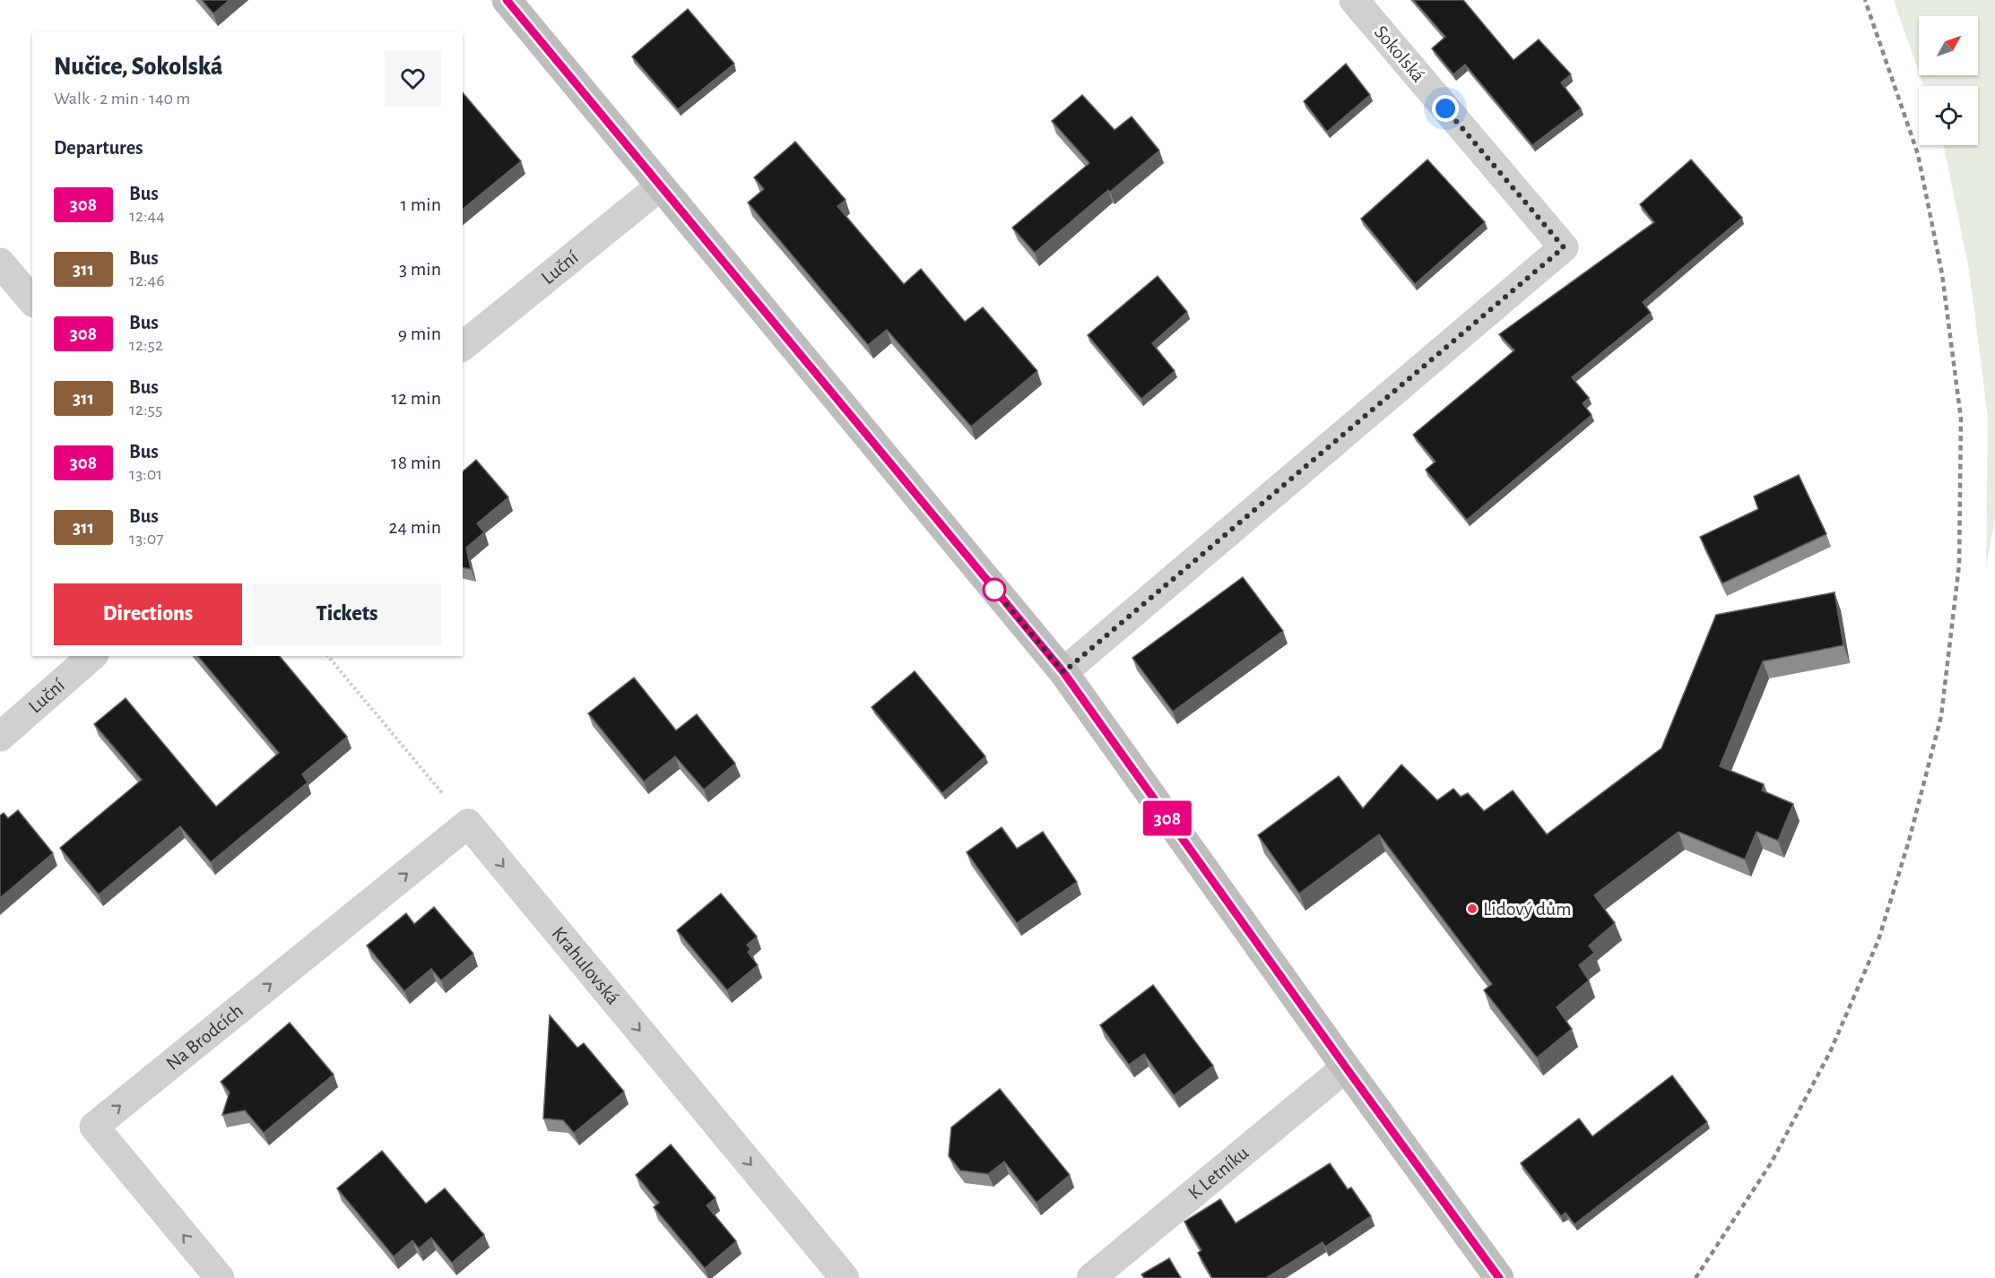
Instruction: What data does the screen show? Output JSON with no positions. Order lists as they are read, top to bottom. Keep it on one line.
{"streets":{"street":["Sokolská","Luční","Krahulovská","Na Brodcích","K Letníku"]},"crossings":[["Krahulovská","Na Brodcích"]],"one_way":["Krahulovská"],"places":["Lidový dům"],"lines":["bus line 308"],"north":"top right","page":{"on_map":"308","heading":[["Nučice, Sokolská","Walk · 2 min · 140 m"],"Departures"],"list":[{"mark":"308","name":"Bus","note":"12:44","value":"1 min"},{"mark":"311","name":"Bus","note":"12:46","value":"3 min"},{"mark":"308","name":"Bus","note":"12:52","value":"9 min"},{"mark":"311","name":"Bus","note":"12:55","value":"12 min"},{"mark":"308","name":"Bus","note":"13:01","value":"18 min"},{"mark":"311","name":"Bus","note":"13:07","value":"24 min"}],"buttons":["Directions","Tickets"]}}
